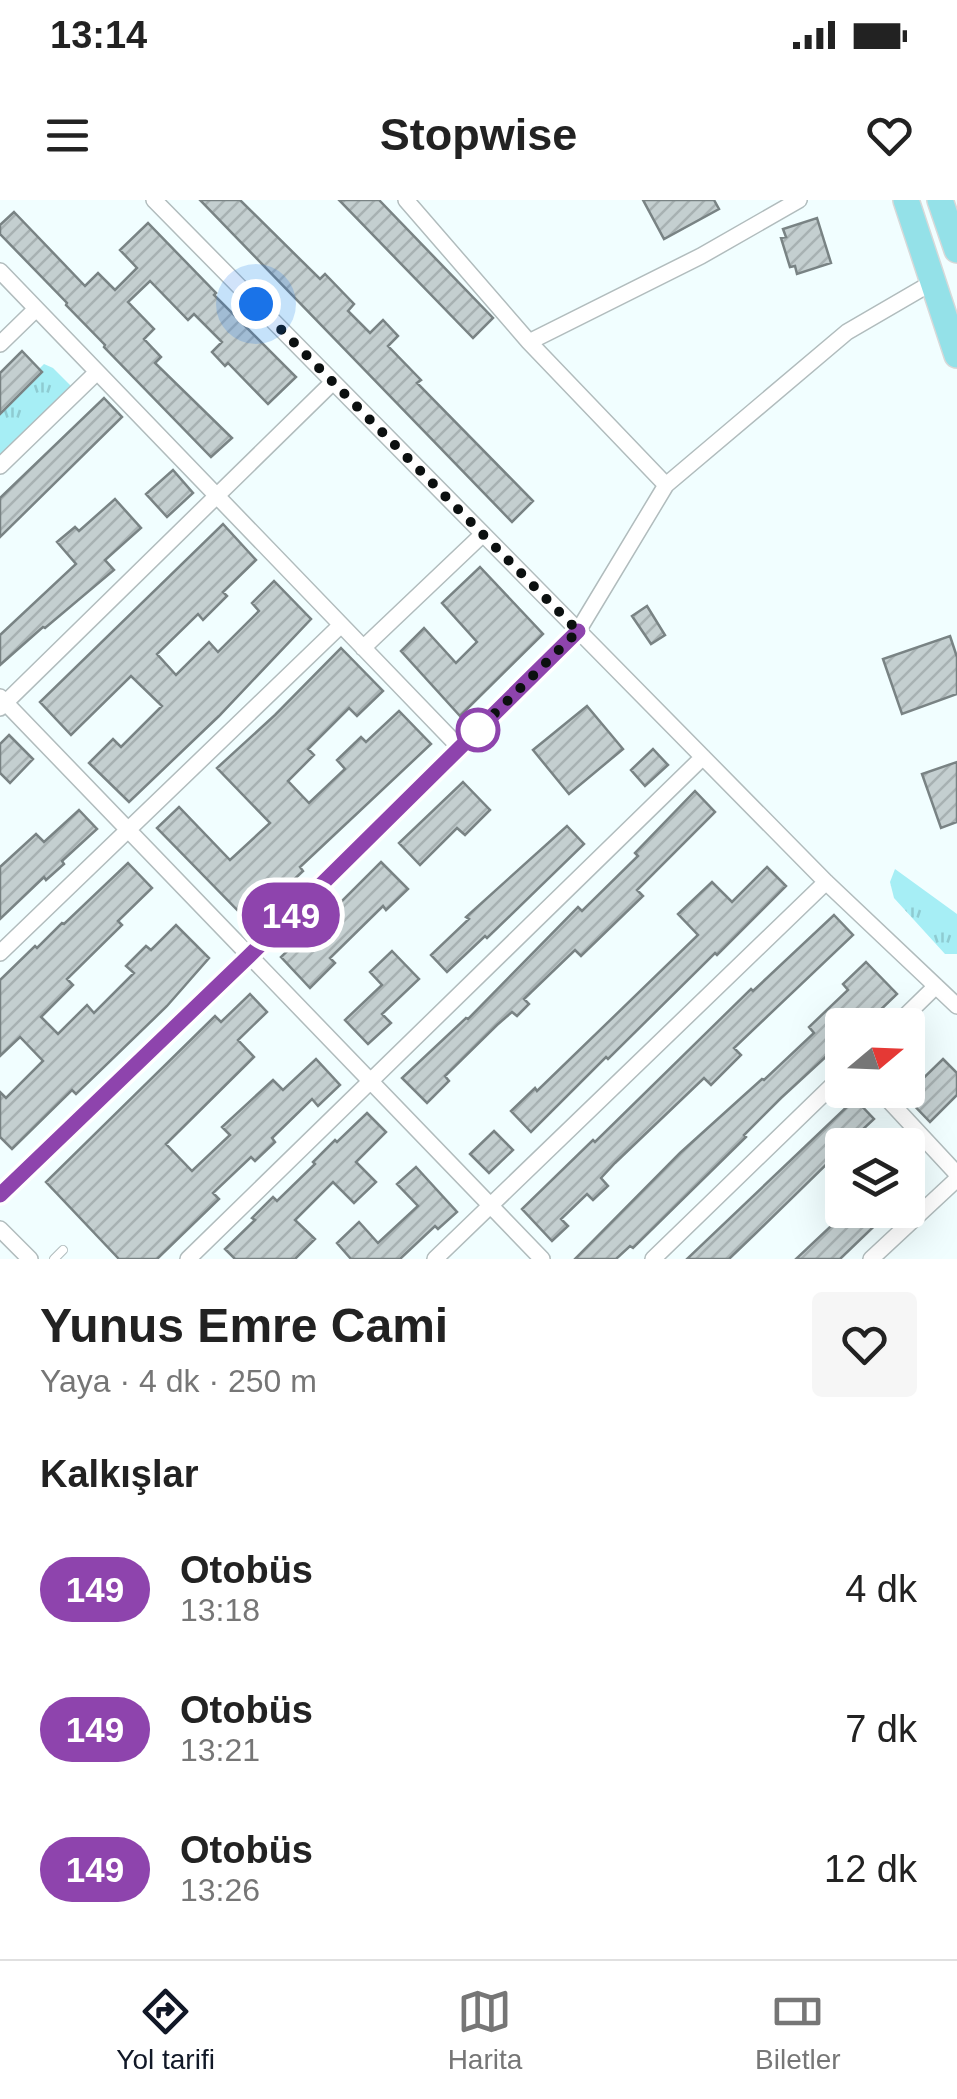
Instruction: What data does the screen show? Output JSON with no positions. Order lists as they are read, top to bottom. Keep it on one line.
{"lines":["bus line 149"],"north":"right","page":{"status":"13:14","header":"Stopwise","on_map":"149","heading":[["Yunus Emre Cami","Yaya · 4 dk · 250 m"],"Kalkışlar"],"list":[{"mark":"149","name":"Otobüs","note":"13:18","value":"4 dk"},{"mark":"149","name":"Otobüs","note":"13:21","value":"7 dk"},{"mark":"149","name":"Otobüs","note":"13:26","value":"12 dk"}],"tabs":["Yol tarifi","Harita","Biletler"]}}
